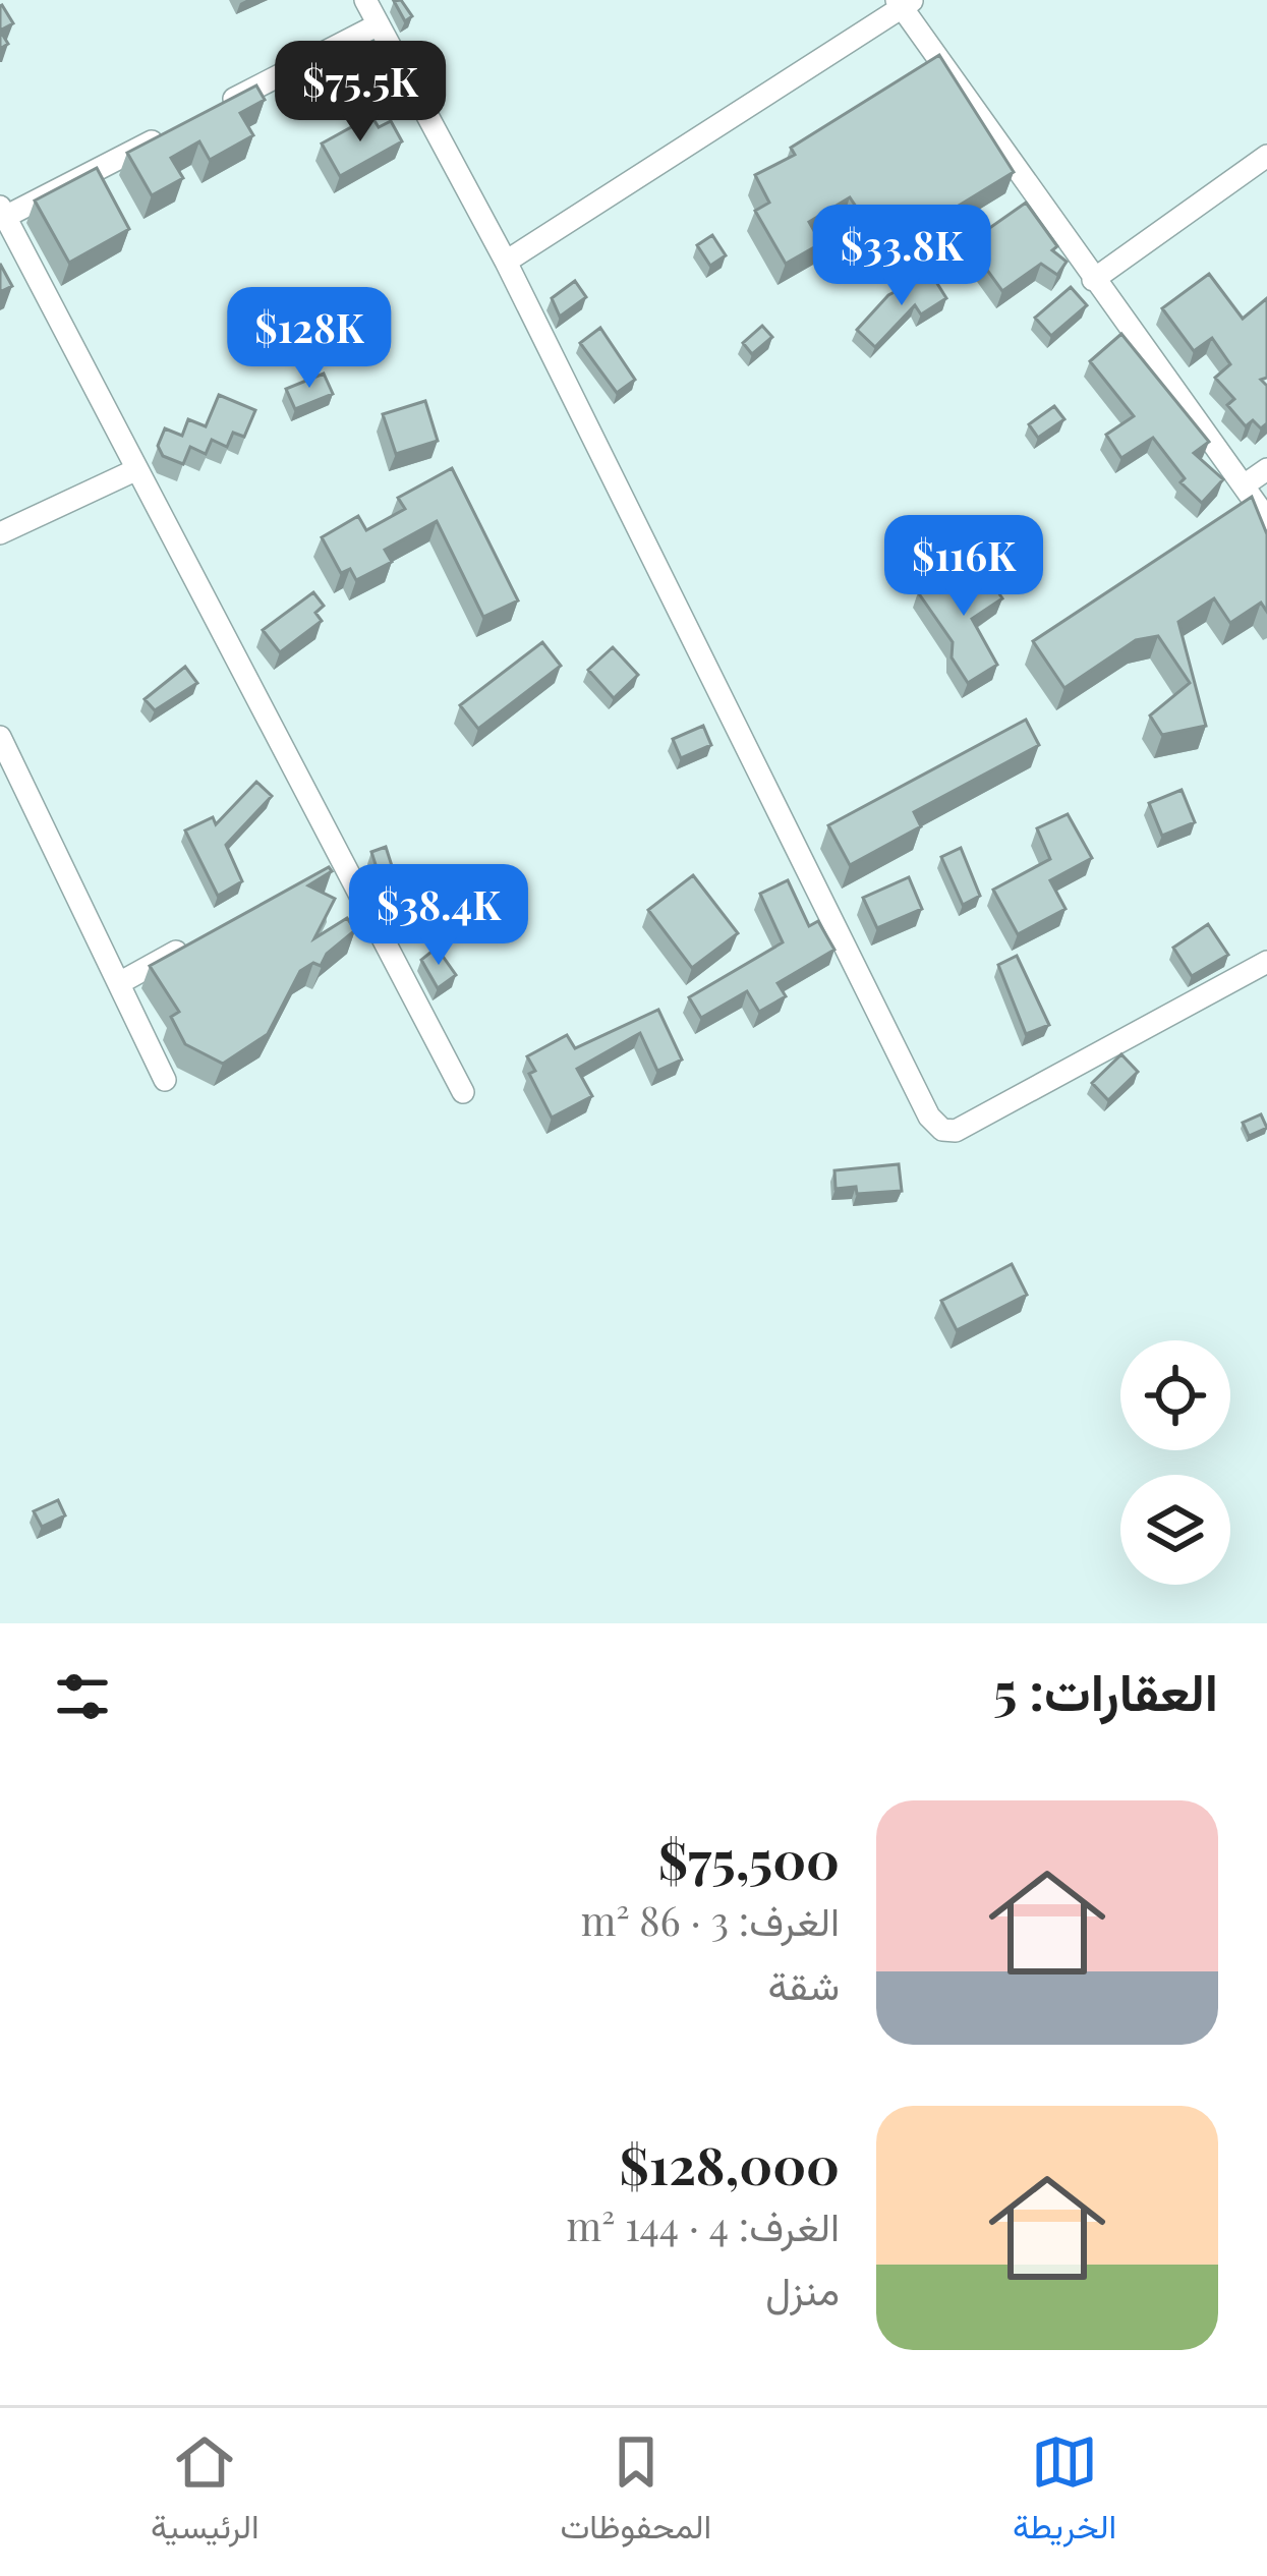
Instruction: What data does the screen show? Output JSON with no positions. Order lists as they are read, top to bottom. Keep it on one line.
{"page":{"price":["$75.5K","$33.8K","$128K","$116K","$38.4K"],"heading":"العقارات: 5","list":[{"name":"$75,500","note":"الغرف: 3 · 86 m² · شقة"},{"name":"$128,000","note":"الغرف: 4 · 144 m² · منزل"}],"tabs":["الخريطة","المحفوظات","الرئيسية"]}}
